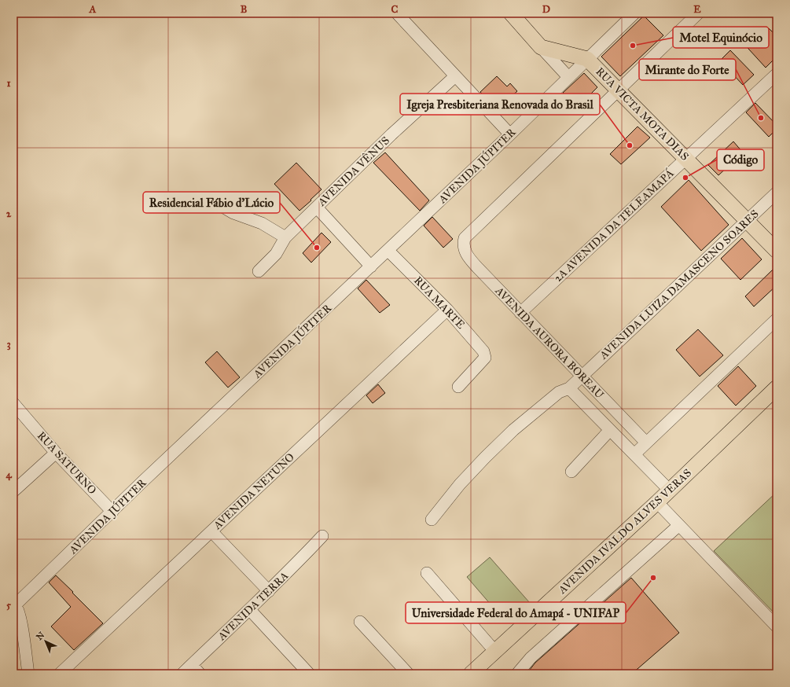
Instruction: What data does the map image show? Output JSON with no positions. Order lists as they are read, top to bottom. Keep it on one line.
{"streets":{"main road":["RUA VICTA MOTA DIAS","AVENIDA IVALDO ALVES VERAS"],"street":["AVENIDA JÚPITER","AVENIDA VÊNUS","2A AVENIDA DA TELEAMAPÁ","AVENIDA LUIZA DAMASCENO SOARES","RUA MARTE","AVENIDA AURORA BOREAU","RUA SATURNO","AVENIDA NETUNO","AVENIDA TERRA"]},"crossings":[["RUA VICTA MOTA DIAS","AVENIDA JÚPITER"],["RUA VICTA MOTA DIAS","2A AVENIDA DA TELEAMAPÁ"],["RUA VICTA MOTA DIAS","AVENIDA LUIZA DAMASCENO SOARES"],["RUA VICTA MOTA DIAS","AVENIDA AURORA BOREAU"],["AVENIDA JÚPITER","RUA MARTE"],["AVENIDA JÚPITER","RUA SATURNO"],["2A AVENIDA DA TELEAMAPÁ","AVENIDA AURORA BOREAU"],["AVENIDA LUIZA DAMASCENO SOARES","AVENIDA AURORA BOREAU"],["RUA MARTE","AVENIDA NETUNO"]],"places":["Motel Equinócio","Mirante do Forte","Igreja Presbiteriana Renovada do Brasil","Código","Residencial Fábio d'Lúcio","Universidade Federal do Amapá - UNIFAP"],"north":"top left","grid":{"columns":["A","B","C","D","E"],"rows":["1","2","3","4","5"]}}
